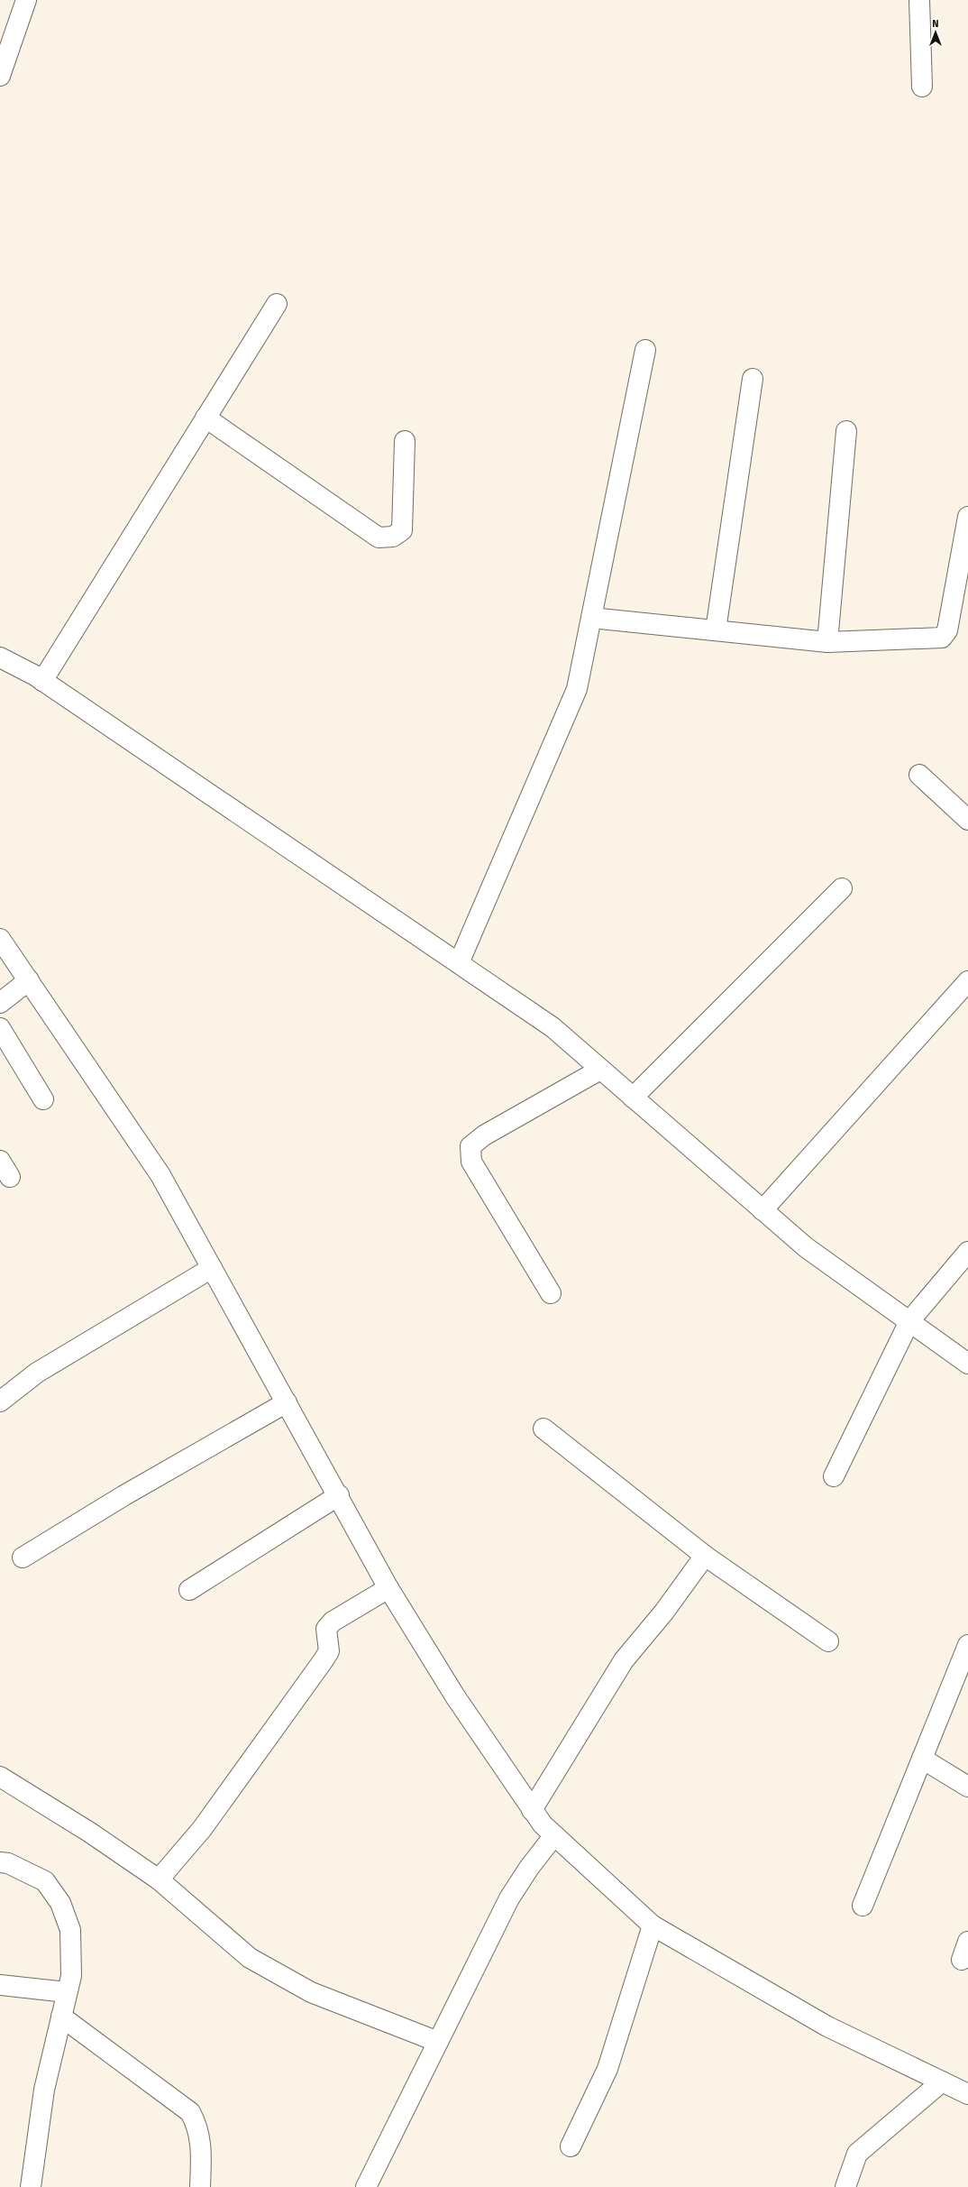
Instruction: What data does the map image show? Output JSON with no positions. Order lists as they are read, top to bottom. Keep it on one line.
{"north":"top"}
